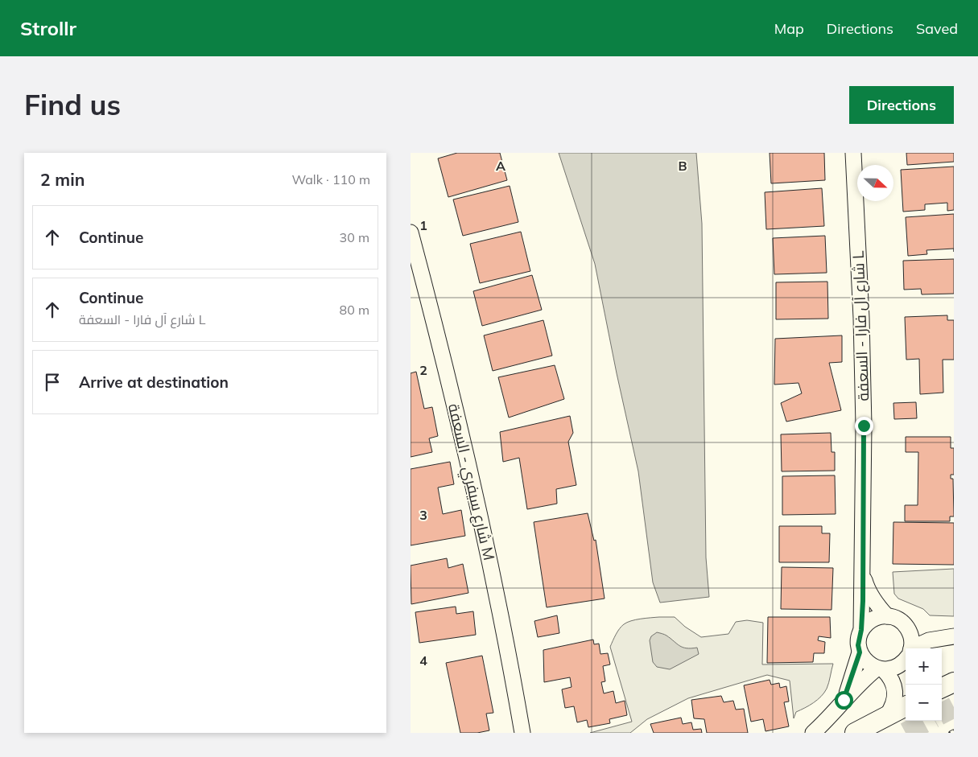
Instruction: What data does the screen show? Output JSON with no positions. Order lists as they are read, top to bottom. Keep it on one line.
{"streets":{"street":["شارع آل فارا - السعفة L","شارع سيفري - السعفة M"]},"north":"right","page":{"header":"Strollr","nav":["Map","Directions","Saved"],"buttons":"Directions","title":"Find us","heading":["2 min","Walk · 110 m"],"list":[["Continue","30 m"],["Continue","شارع آل فارا - السعفة L","80 m"],"Arrive at destination"],"map_buttons":["+","−"]},"grid":{"columns":["A","B"],"rows":["1","2","3","4"]}}
